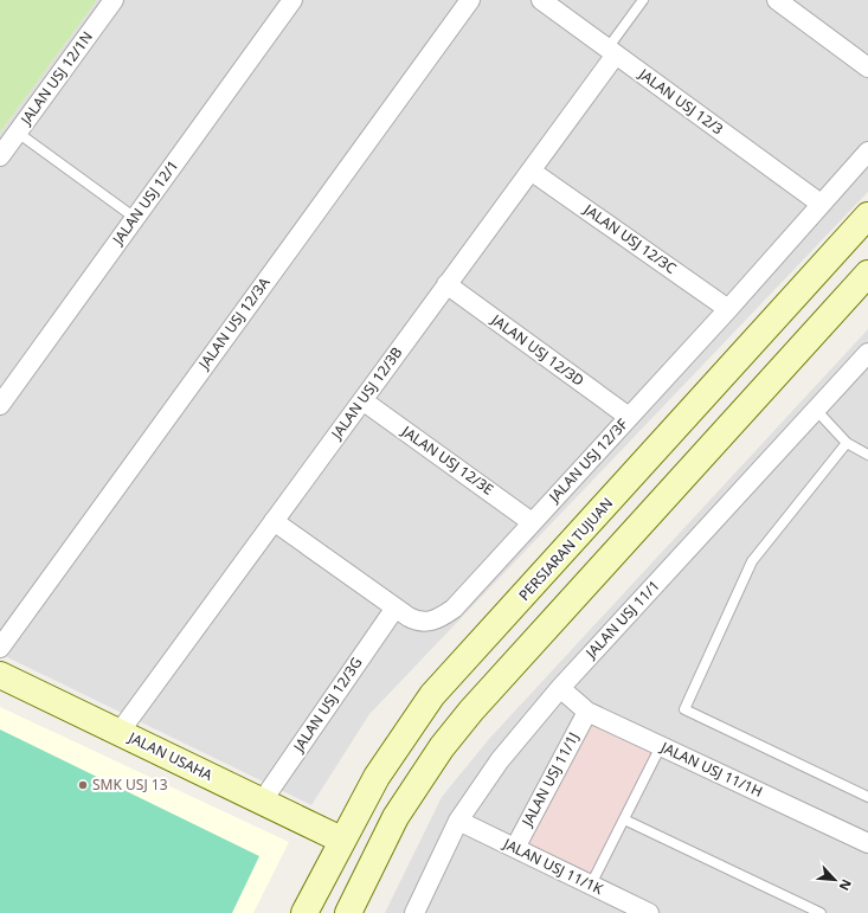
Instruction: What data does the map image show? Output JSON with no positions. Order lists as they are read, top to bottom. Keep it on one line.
{"streets":{"main road":["PERSIARAN TUJUAN","JALAN USAHA"],"street":["JALAN USJ 12/1N","JALAN USJ 12/3","JALAN USJ 12/1","JALAN USJ 12/3C","JALAN USJ 12/3A","JALAN USJ 12/3D","JALAN USJ 12/3B","JALAN USJ 12/3E","JALAN USJ 12/3F","JALAN USJ 11/1","JALAN USJ 12/3G","JALAN USJ 11/1H","JALAN USJ 11/1J","JALAN USJ 11/1K"]},"crossings":[["JALAN USJ 12/3","JALAN USJ 12/3B"],["JALAN USJ 12/3","JALAN USJ 12/3F"],["JALAN USJ 12/3C","JALAN USJ 12/3B"],["JALAN USJ 12/3C","JALAN USJ 12/3F"],["JALAN USJ 12/3D","JALAN USJ 12/3B"],["JALAN USJ 12/3D","JALAN USJ 12/3F"],["JALAN USJ 12/3B","JALAN USJ 12/3E"],["JALAN USJ 12/3B","JALAN USJ 12/3F"],["JALAN USJ 12/3B","JALAN USAHA"],["JALAN USJ 12/3E","JALAN USJ 12/3F"],["JALAN USJ 12/3F","JALAN USJ 12/3G"],["PERSIARAN TUJUAN","JALAN USAHA"],["JALAN USJ 11/1","JALAN USJ 11/1H"],["JALAN USJ 11/1","JALAN USJ 11/1K"],["JALAN USJ 12/3G","JALAN USAHA"],["JALAN USJ 11/1H","JALAN USJ 11/1J"],["JALAN USJ 11/1J","JALAN USJ 11/1K"]],"places":["SMK USJ 13"],"north":"bottom right"}
